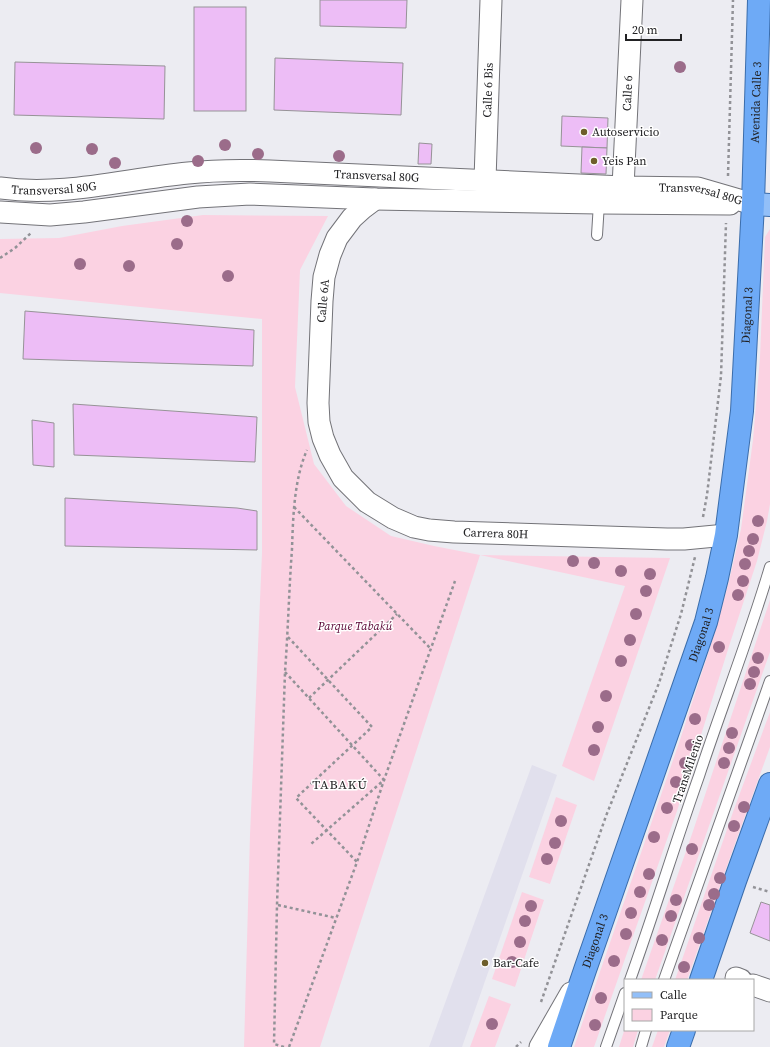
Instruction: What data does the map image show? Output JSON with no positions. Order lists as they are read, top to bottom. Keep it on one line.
{"streets":{"highway":["Avenida Calle 3","Diagonal 3"],"street":["Calle 6 Bis","Calle 6","Transversal 80G","Calle 6A","Carrera 80H"],"lane":["TransMilenio"]},"crossings":[["Calle 6 Bis","Transversal 80G"],["Calle 6","Transversal 80G"],["Avenida Calle 3","Transversal 80G"],["Avenida Calle 3","Diagonal 3"],["Transversal 80G","Calle 6A"],["Transversal 80G","Diagonal 3"],["Calle 6A","Carrera 80H"],["Diagonal 3","Carrera 80H"]],"districts":["TABAKÚ"],"parks":["Parque Tabakú"],"places":["Autoservicio","Yeis Pan","Bar-Cafe"],"legend":["Calle","Parque"],"scale_bar":"20 m"}
